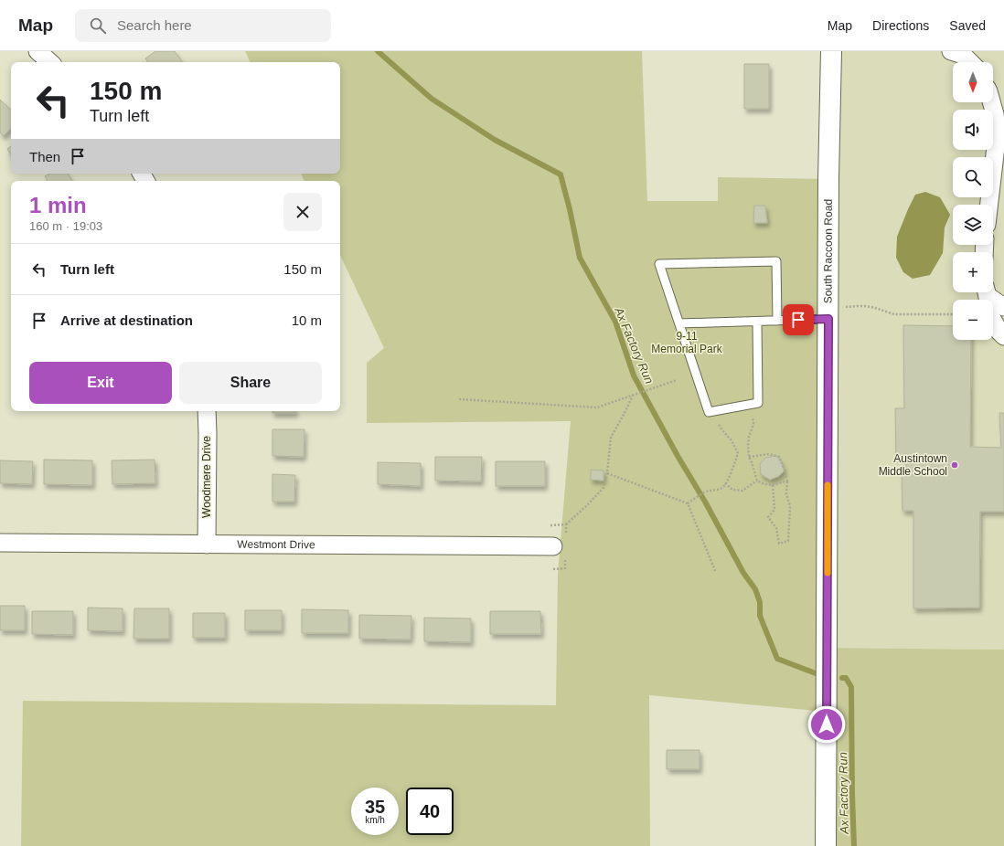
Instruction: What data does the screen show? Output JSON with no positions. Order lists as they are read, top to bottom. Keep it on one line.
{"streets":{"street":["South Raccoon Road","Woodmere Drive","Westmont Drive"]},"crossings":[["Woodmere Drive","Westmont Drive"]],"water":["Ax Factory Run"],"parks":["9-11 Memorial Park"],"places":["Austintown Middle School"],"north":"bottom","page":{"header":"Map","search":"Search here","nav":["Map","Directions","Saved"],"map_buttons":["+","−"],"turn":["150 m","Turn left"],"then":"Then","heading":["1 min","160 m · 19:03"],"list":[{"name":"Turn left","value":"150 m"},{"name":"Arrive at destination","value":"10 m"}],"buttons":["Exit","Share"],"speed":"35 km/h","limit":"40"}}
